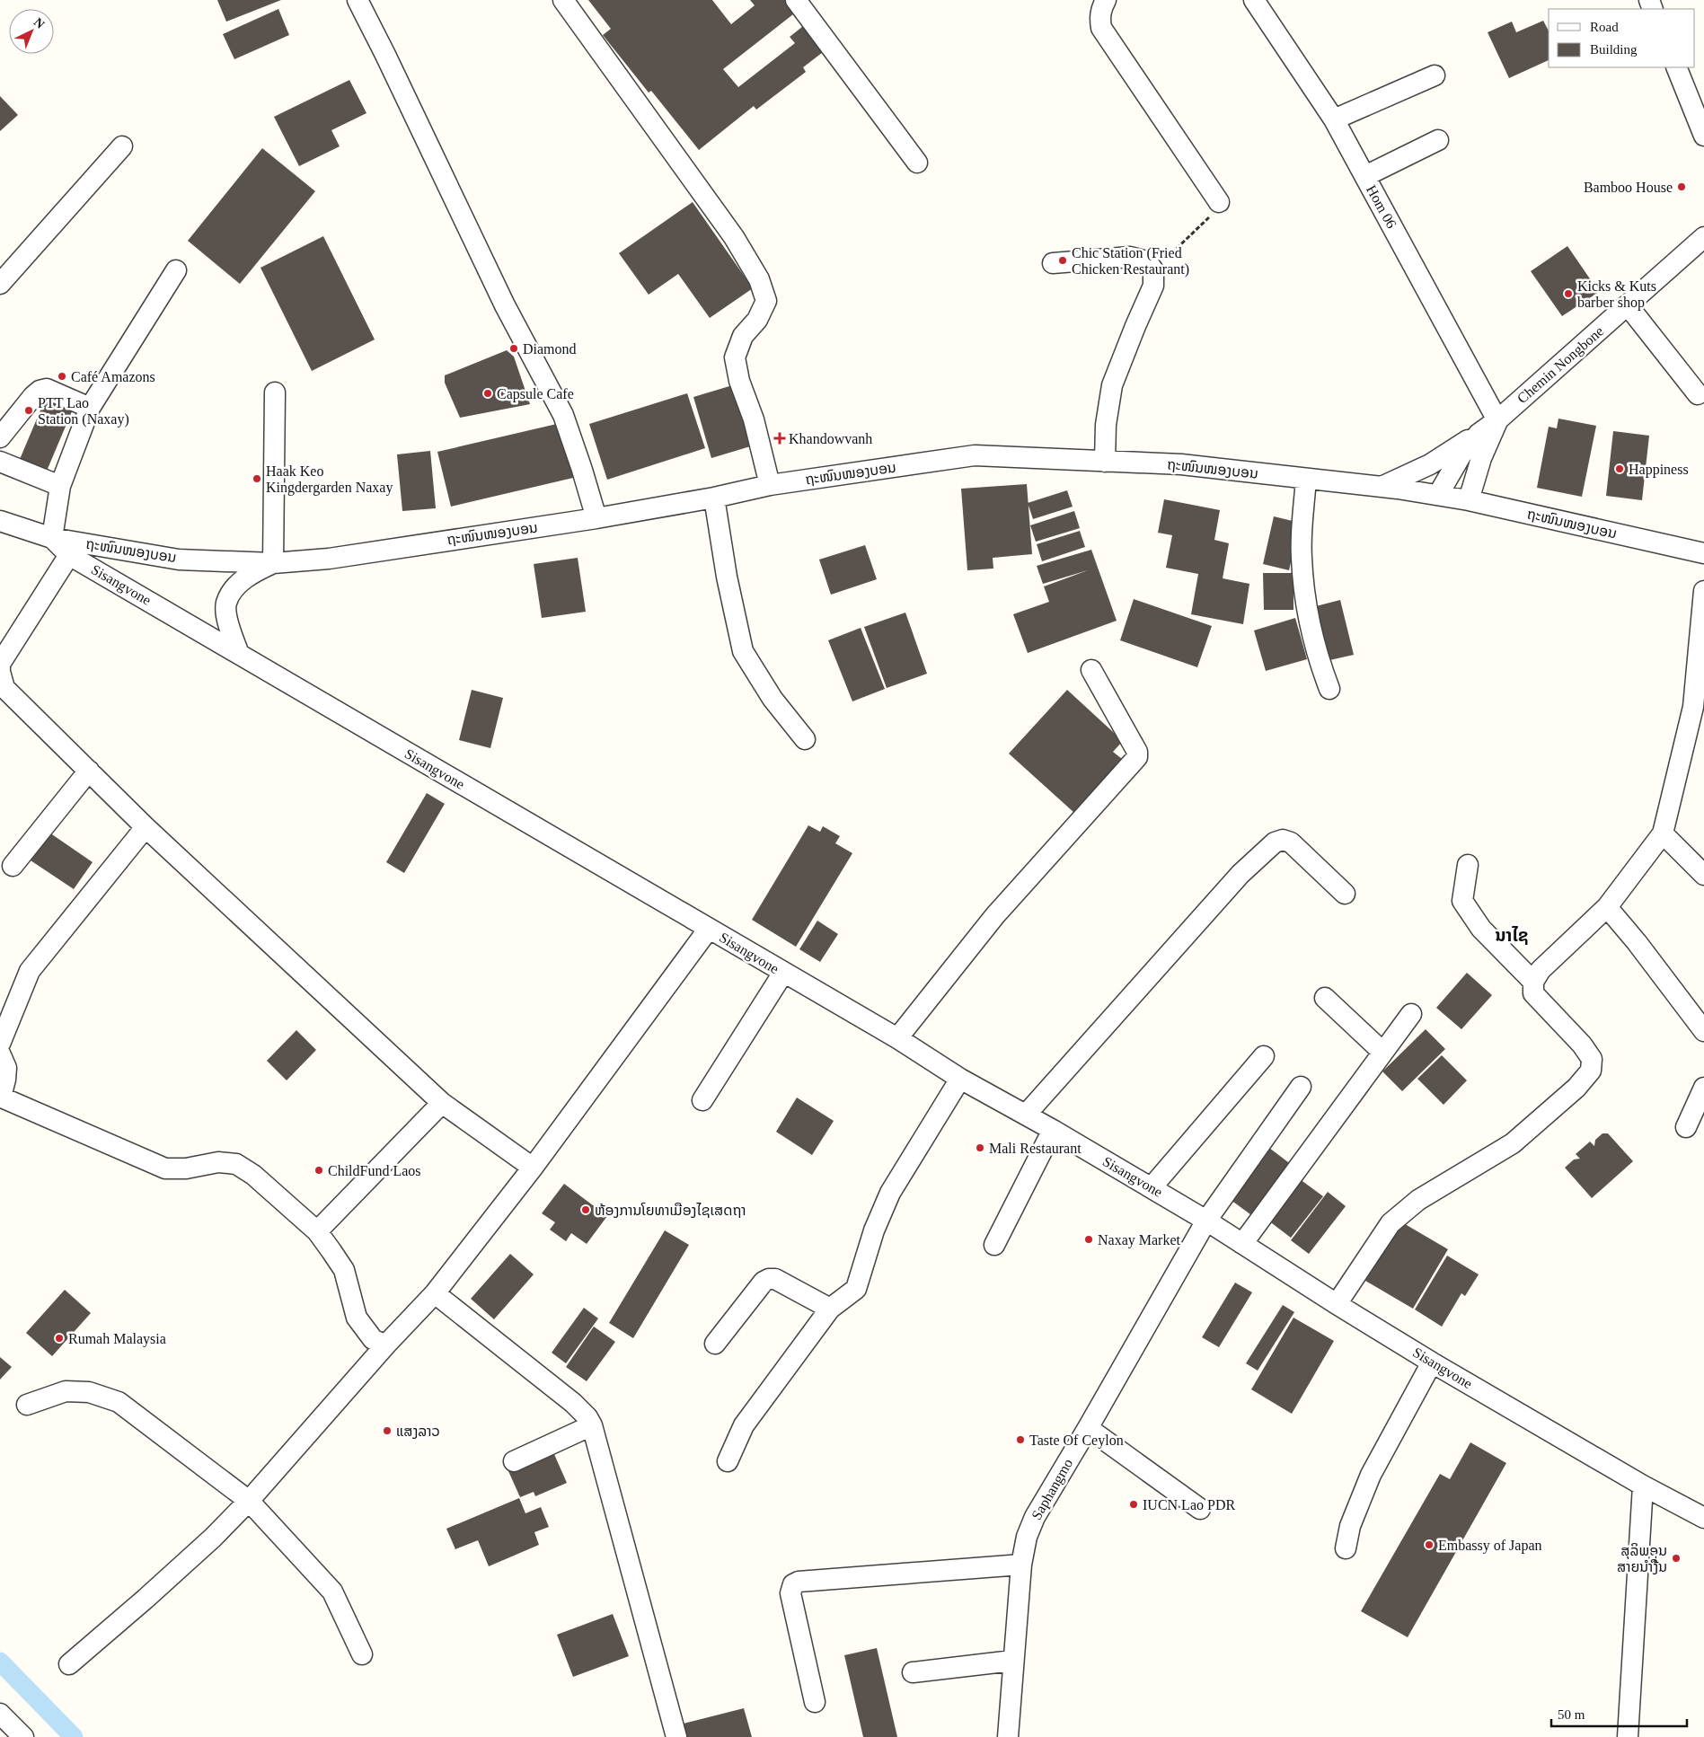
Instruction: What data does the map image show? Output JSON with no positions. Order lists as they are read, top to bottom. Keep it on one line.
{"streets":{"street":["Hom 06","Chemin Nongbone","ຖະໜົນໜອງບອນ","Sisangvone","Saphangmo"]},"crossings":[["Hom 06","Chemin Nongbone"],["Chemin Nongbone","ຖະໜົນໜອງບອນ"],["ຖະໜົນໜອງບອນ","Sisangvone"],["Sisangvone","Saphangmo"]],"districts":["ນາໄຊ"],"places":{"other":["Bamboo House","Chic Station (Fried Chicken Restaurant)","Kicks & Kuts barber shop","Diamond","Café Amazons","Capsule Cafe","PTT Lao Station (Naxay)","Happiness","Haak Keo Kingdergarden Naxay","Mali Restaurant","ChildFund Laos","ຫ້ອງການໂຍທາເມືອງໄຊເສດຖາ","Naxay Market","Rumah Malaysia","ແສງລາວ","Taste Of Ceylon","IUCN Lao PDR","Embassy of Japan","ສຸລິພອນ ສາຍນຳ້ງື່ນ"],"health":["Khandowvanh"]},"legend":["Road","Building"],"scale_bar":"50 m","north":"top right"}
